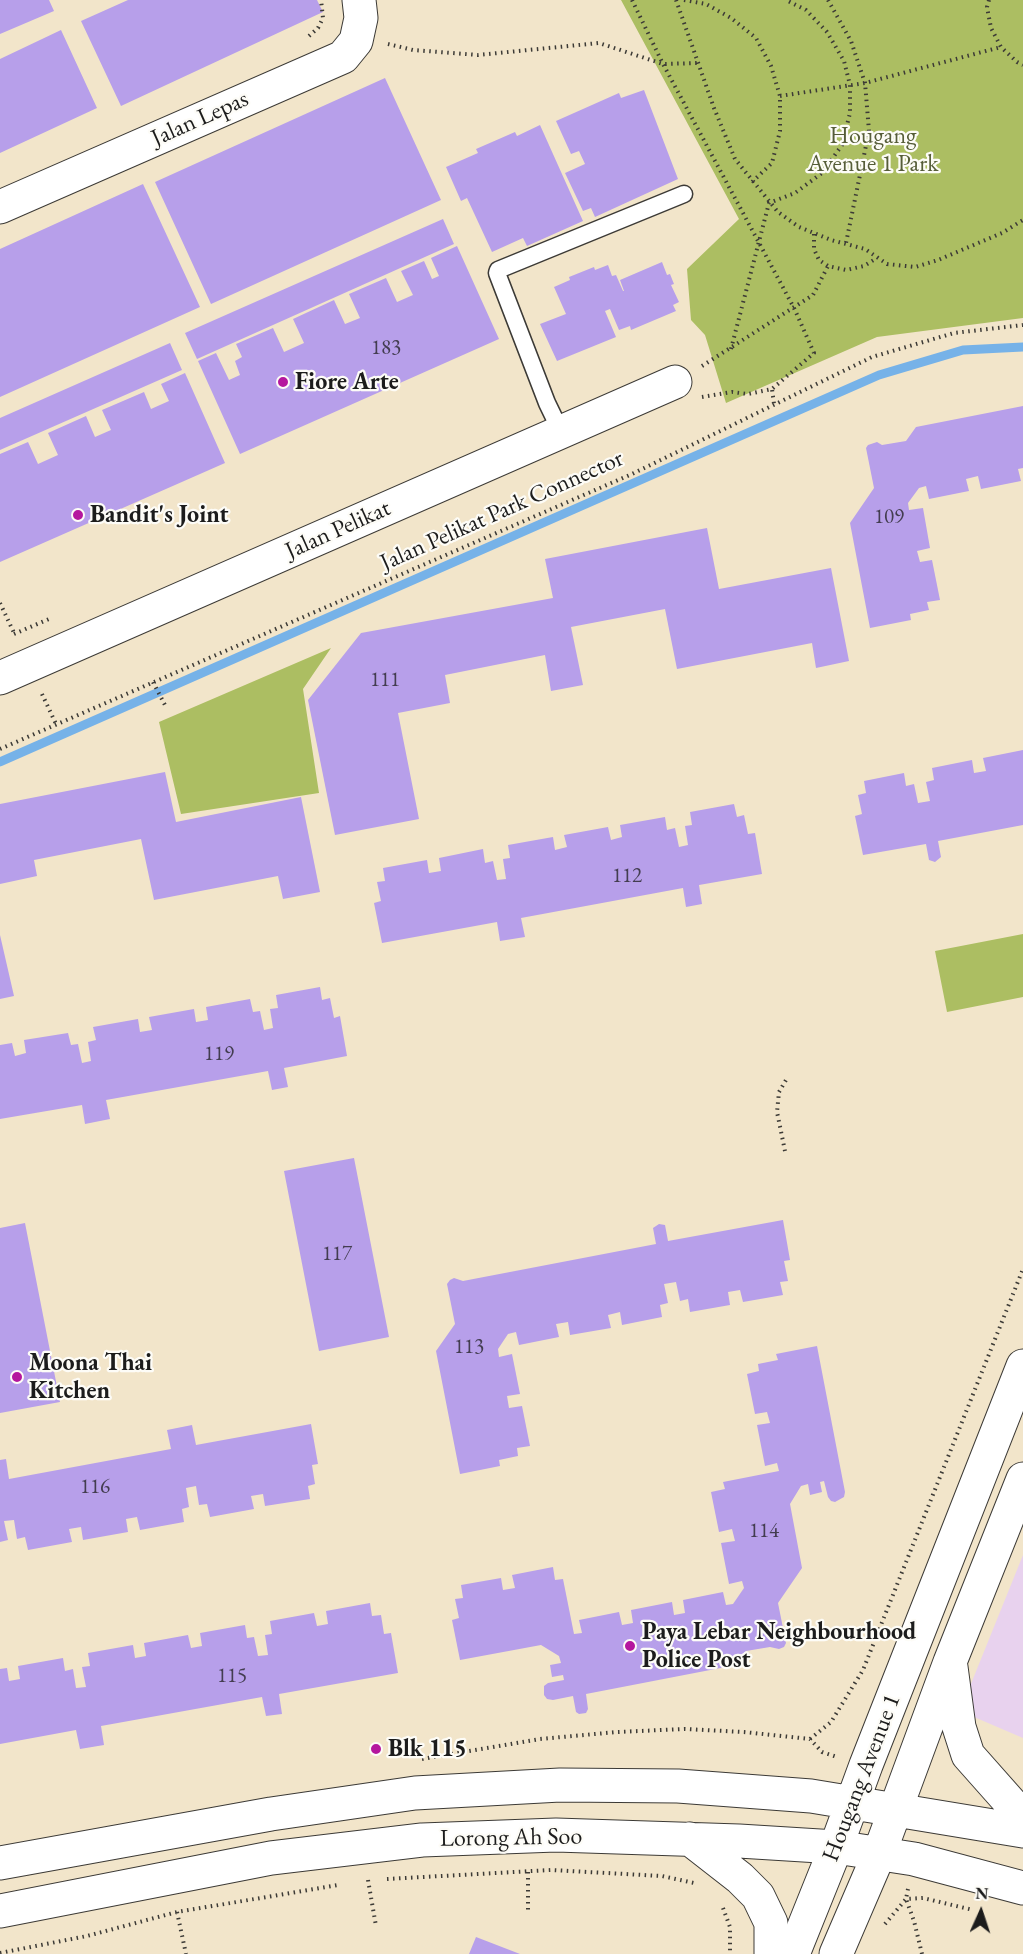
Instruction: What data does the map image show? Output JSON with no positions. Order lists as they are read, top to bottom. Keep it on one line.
{"streets":{"main road":["Jalan Lepas","Jalan Pelikat","Hougang Avenue 1","Lorong Ah Soo"],"path":["Jalan Pelikat Park Connector"]},"crossings":[["Hougang Avenue 1","Lorong Ah Soo"]],"parks":["Hougang Avenue 1 Park"],"places":["Fiore Arte","Bandit's Joint","Moona Thai Kitchen","Paya Lebar Neighbourhood Police Post","Blk 115"],"house_numbers":["183","109","111","112","119","117","113","116","114","115"],"north":"top"}
